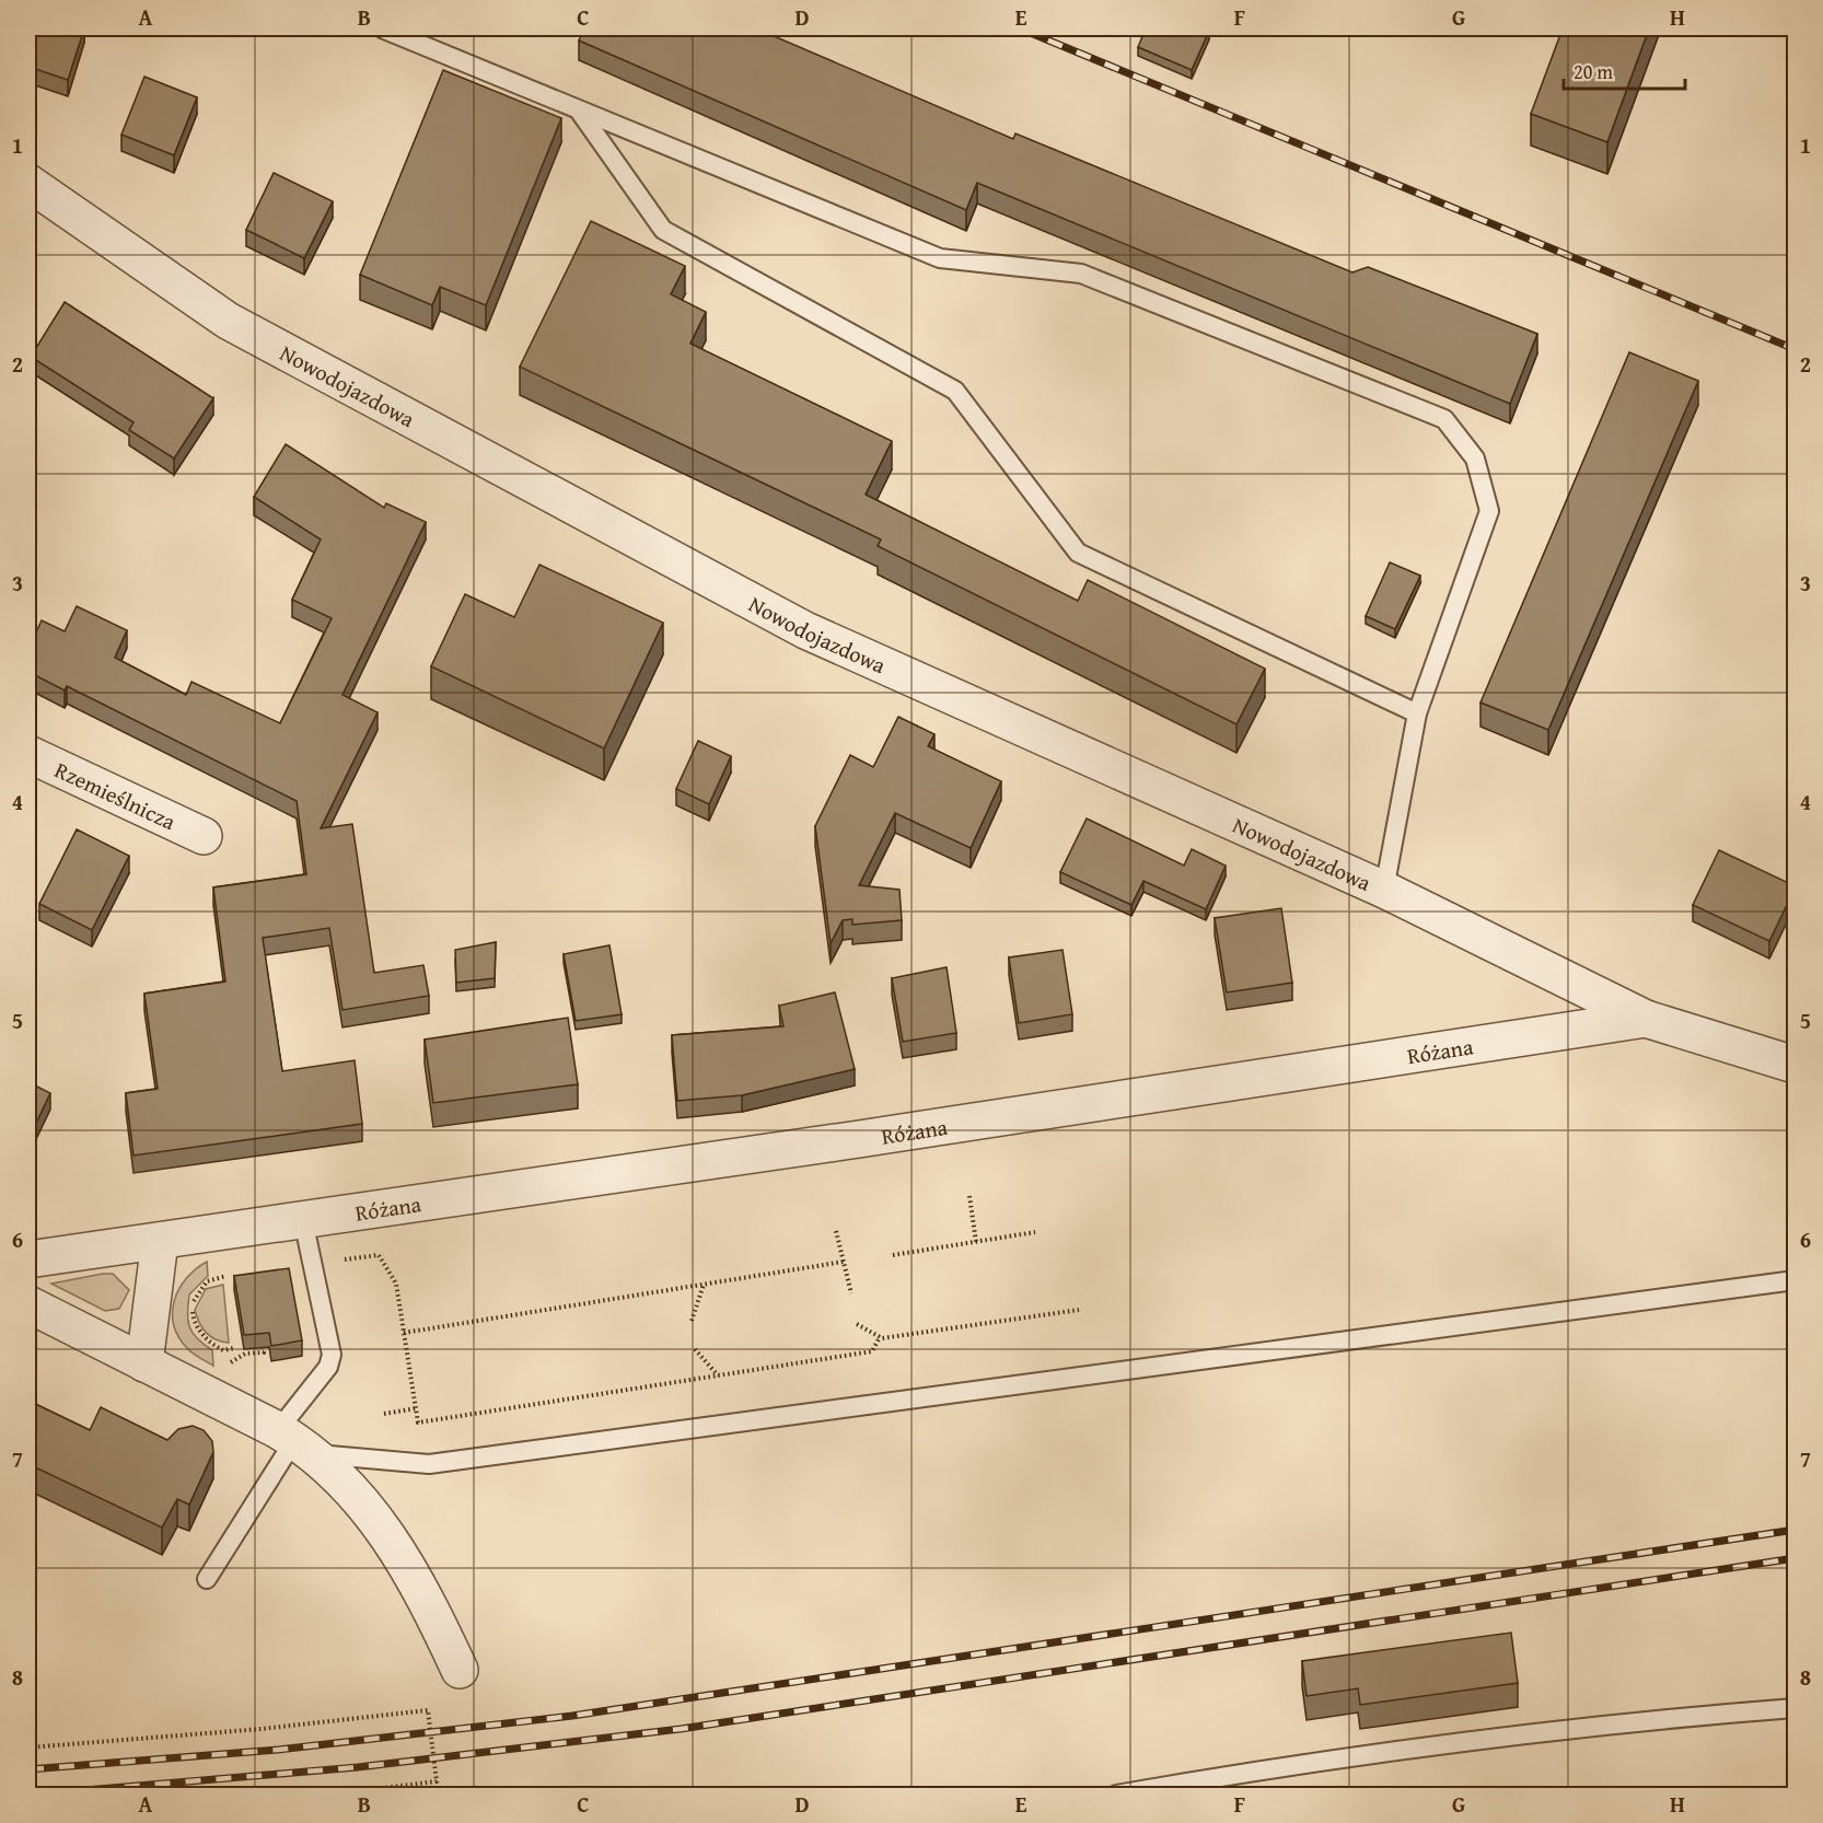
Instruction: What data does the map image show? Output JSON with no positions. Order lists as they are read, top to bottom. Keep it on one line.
{"streets":{"street":["Nowodojazdowa","Rzemieślnicza","Różana"]},"crossings":[["Nowodojazdowa","Różana"]],"scale_bar":"20 m","grid":{"columns":["A","B","C","D","E","F","G","H"],"rows":["1","2","3","4","5","6","7","8"]}}
